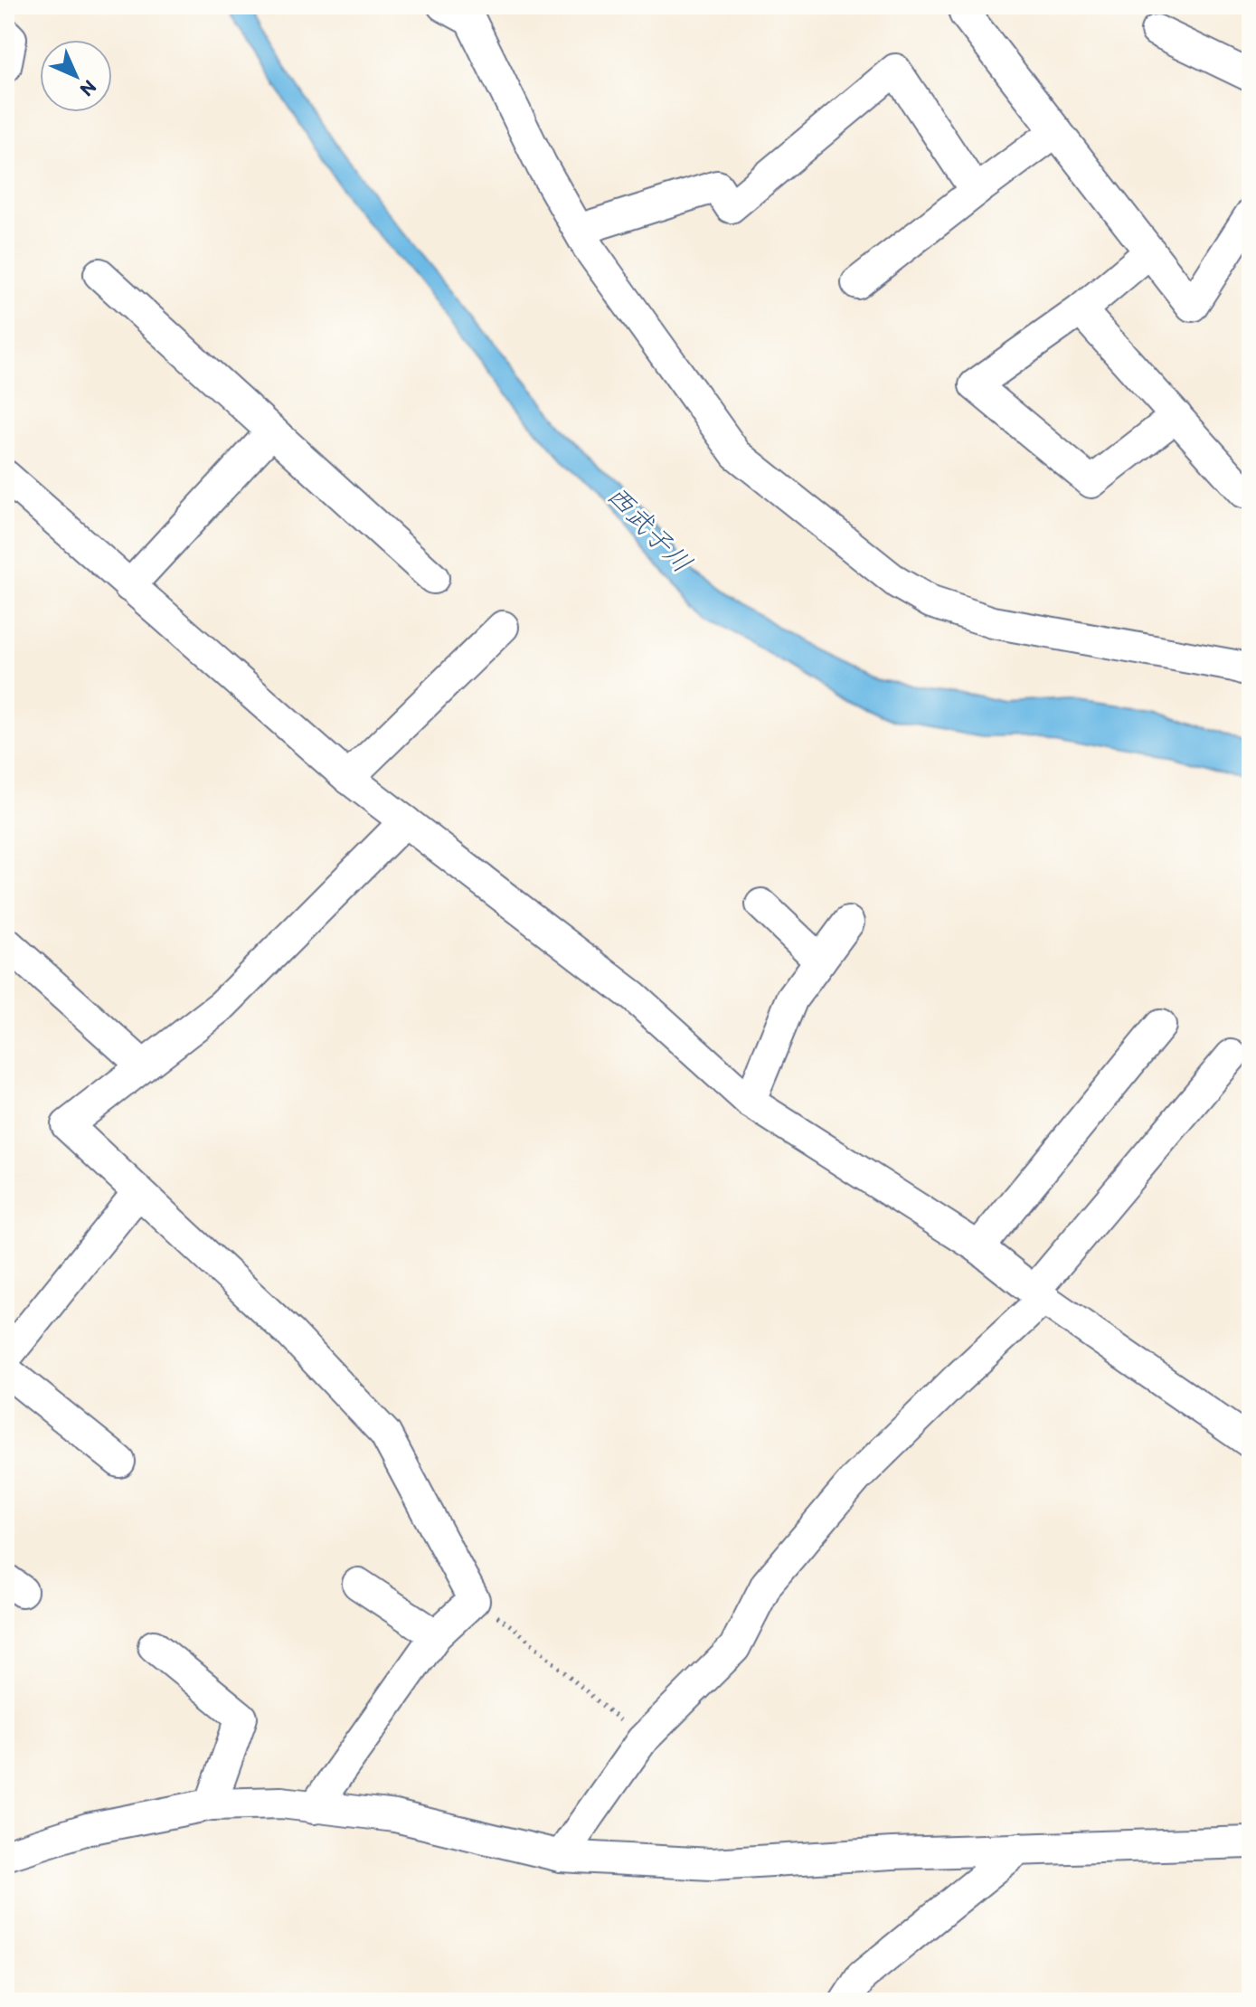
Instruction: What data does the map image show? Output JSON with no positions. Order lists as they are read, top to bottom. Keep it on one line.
{"water":["西武子川"],"north":"bottom right"}
